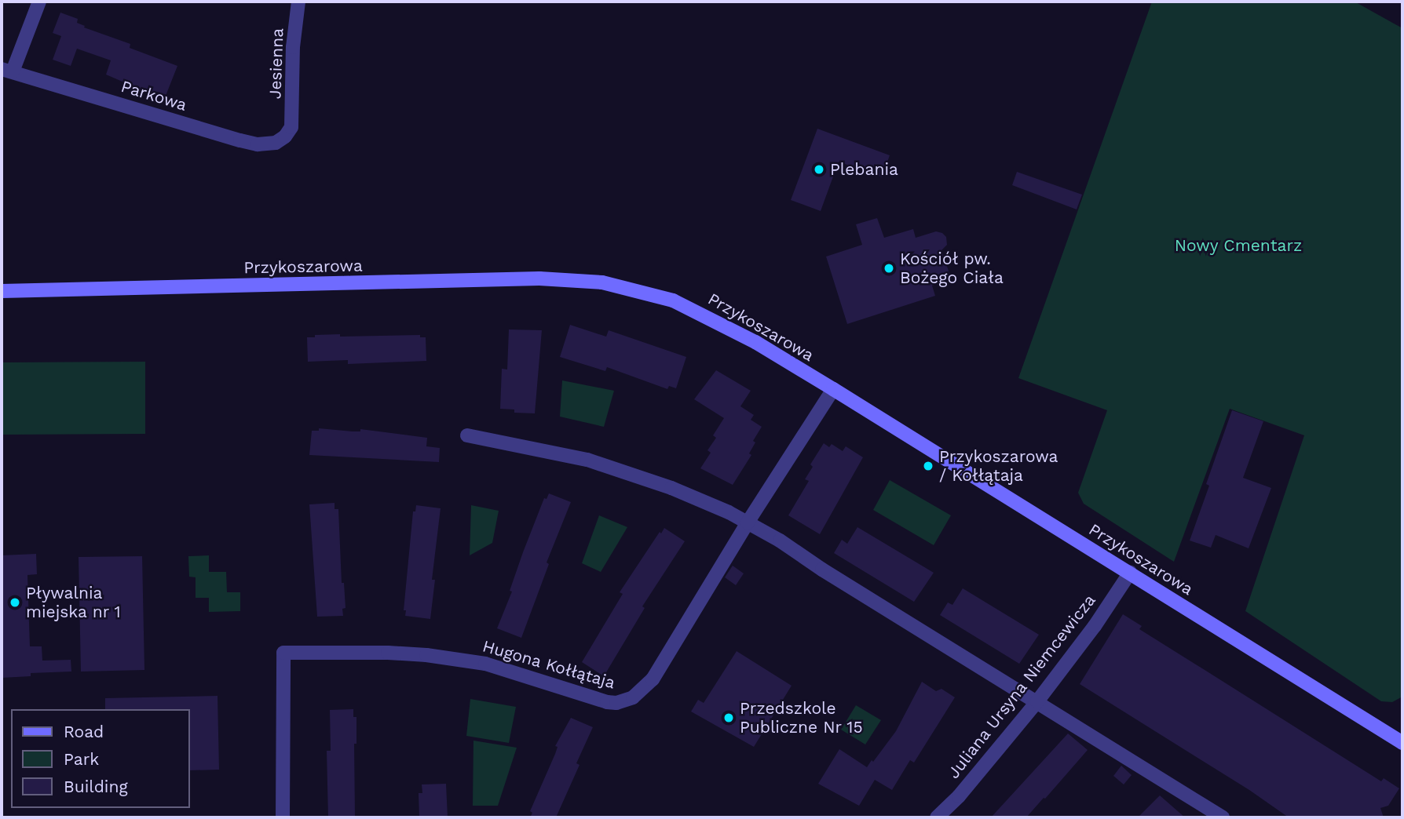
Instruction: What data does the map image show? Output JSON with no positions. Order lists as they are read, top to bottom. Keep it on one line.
{"streets":{"street":["Jesienna","Parkowa","Przykoszarowa","Hugona Kołłątaja","Juliana Ursyna Niemcewicza"]},"crossings":[["Jesienna","Parkowa"],["Przykoszarowa","Hugona Kołłątaja"],["Przykoszarowa","Juliana Ursyna Niemcewicza"]],"parks":["Nowy Cmentarz"],"places":["Plebania","Kościół pw. Bożego Ciała","Przykoszarowa / Kołłątaja","Pływalnia miejska nr 1","Przedszkole Publiczne Nr 15"],"legend":["Road","Park","Building"]}
